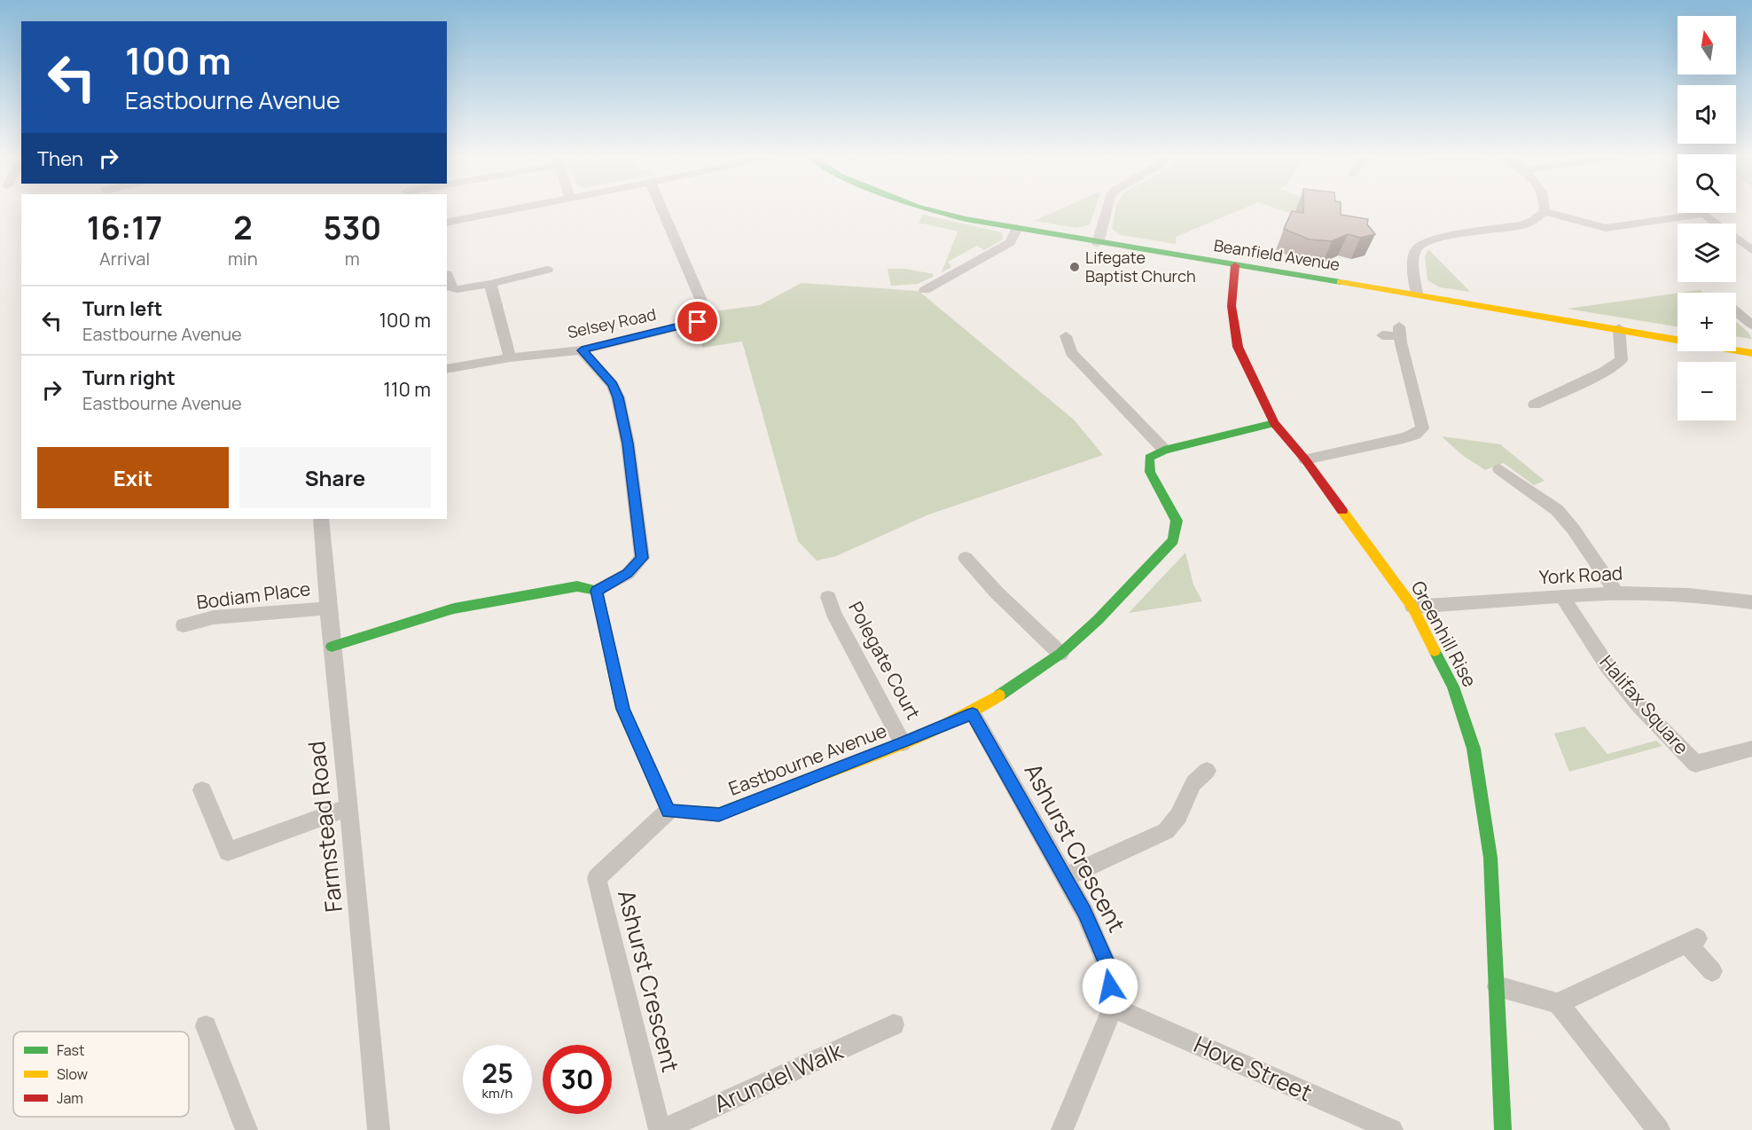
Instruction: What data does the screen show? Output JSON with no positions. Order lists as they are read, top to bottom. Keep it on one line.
{"streets":{"street":["Beanfield Avenue","Selsey Road","York Road","Bodiam Place","Greenhill Rise","Polegate Court","Halifax Square","Eastbourne Avenue","Farmstead Road","Ashurst Crescent","Hove Street","Arundel Walk"]},"crossings":[["Beanfield Avenue","Greenhill Rise"],["York Road","Greenhill Rise"],["York Road","Halifax Square"],["Bodiam Place","Farmstead Road"],["Polegate Court","Eastbourne Avenue"],["Eastbourne Avenue","Ashurst Crescent"],["Ashurst Crescent","Hove Street"],["Ashurst Crescent","Arundel Walk"]],"places":["Lifegate Baptist Church"],"legend":["Fast","Slow","Jam"],"north":"top","page":{"map_buttons":["+","−"],"turn":["100 m","Eastbourne Avenue"],"then":"Then","eta":["16:17","Arrival","2","min","530","m"],"list":[{"name":"Turn left","note":"Eastbourne Avenue","value":"100 m"},{"name":"Turn right","note":"Eastbourne Avenue","value":"110 m"}],"buttons":["Exit","Share"],"speed":"25 km/h","limit":"30"}}
